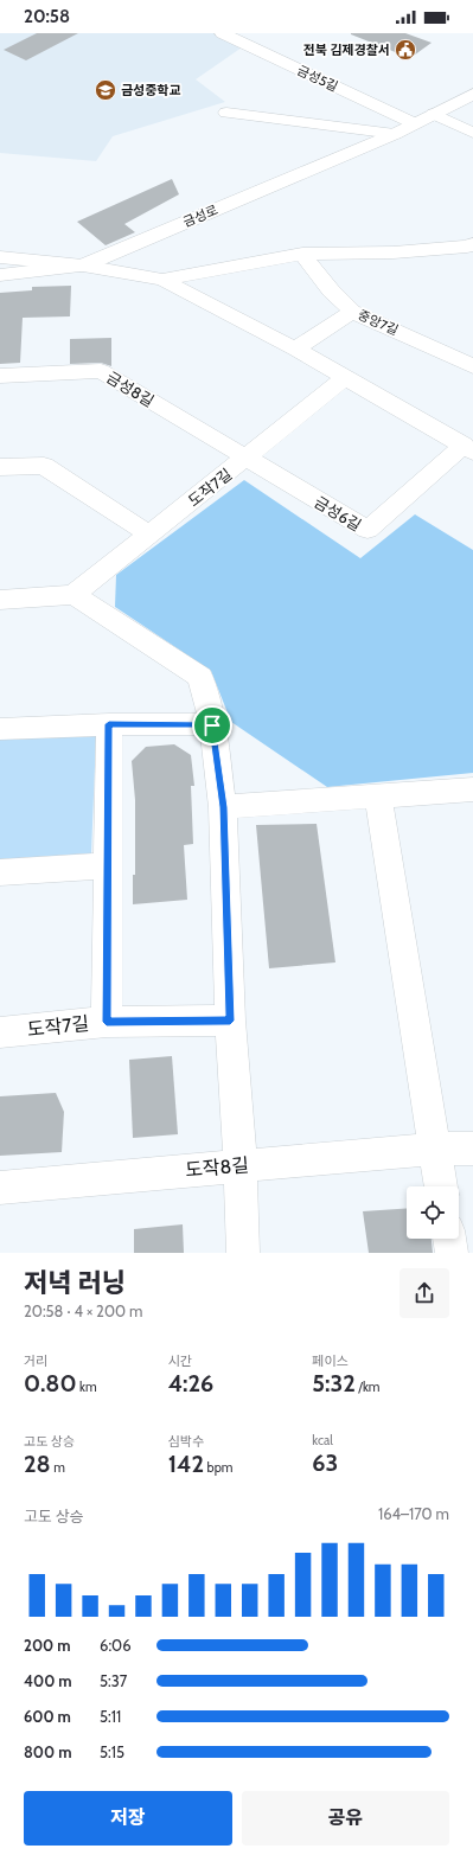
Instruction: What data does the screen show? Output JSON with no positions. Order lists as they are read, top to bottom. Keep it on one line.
{"streets":{"street":["금성5길","금성로","중앙7길","금성8길","도작7길","금성6길","도작8길"]},"crossings":[["금성5길","금성로"],["금성로","금성6길"],["금성8길","도작7길"],["금성8길","금성6길"],["도작7길","금성6길"]],"places":{"public building":["전북 김제경찰서"],"school or university":["금성중학교"]},"page":{"status":"20:58","heading":["저녁 러닝","20:58 · 4 × 200 m"],"stats":[["거리","0.80 km"],["시간","4:26"],["페이스","5:32 /km"],["고도 상승","28 m"],["심박수","142 bpm"],["kcal","63"]],"chart":["고도 상승","164–170 m"],"list":[{"name":"200 m","note":"6:06"},{"name":"400 m","note":"5:37"},{"name":"600 m","note":"5:11"},{"name":"800 m","note":"5:15"}],"buttons":["저장","공유"]}}
